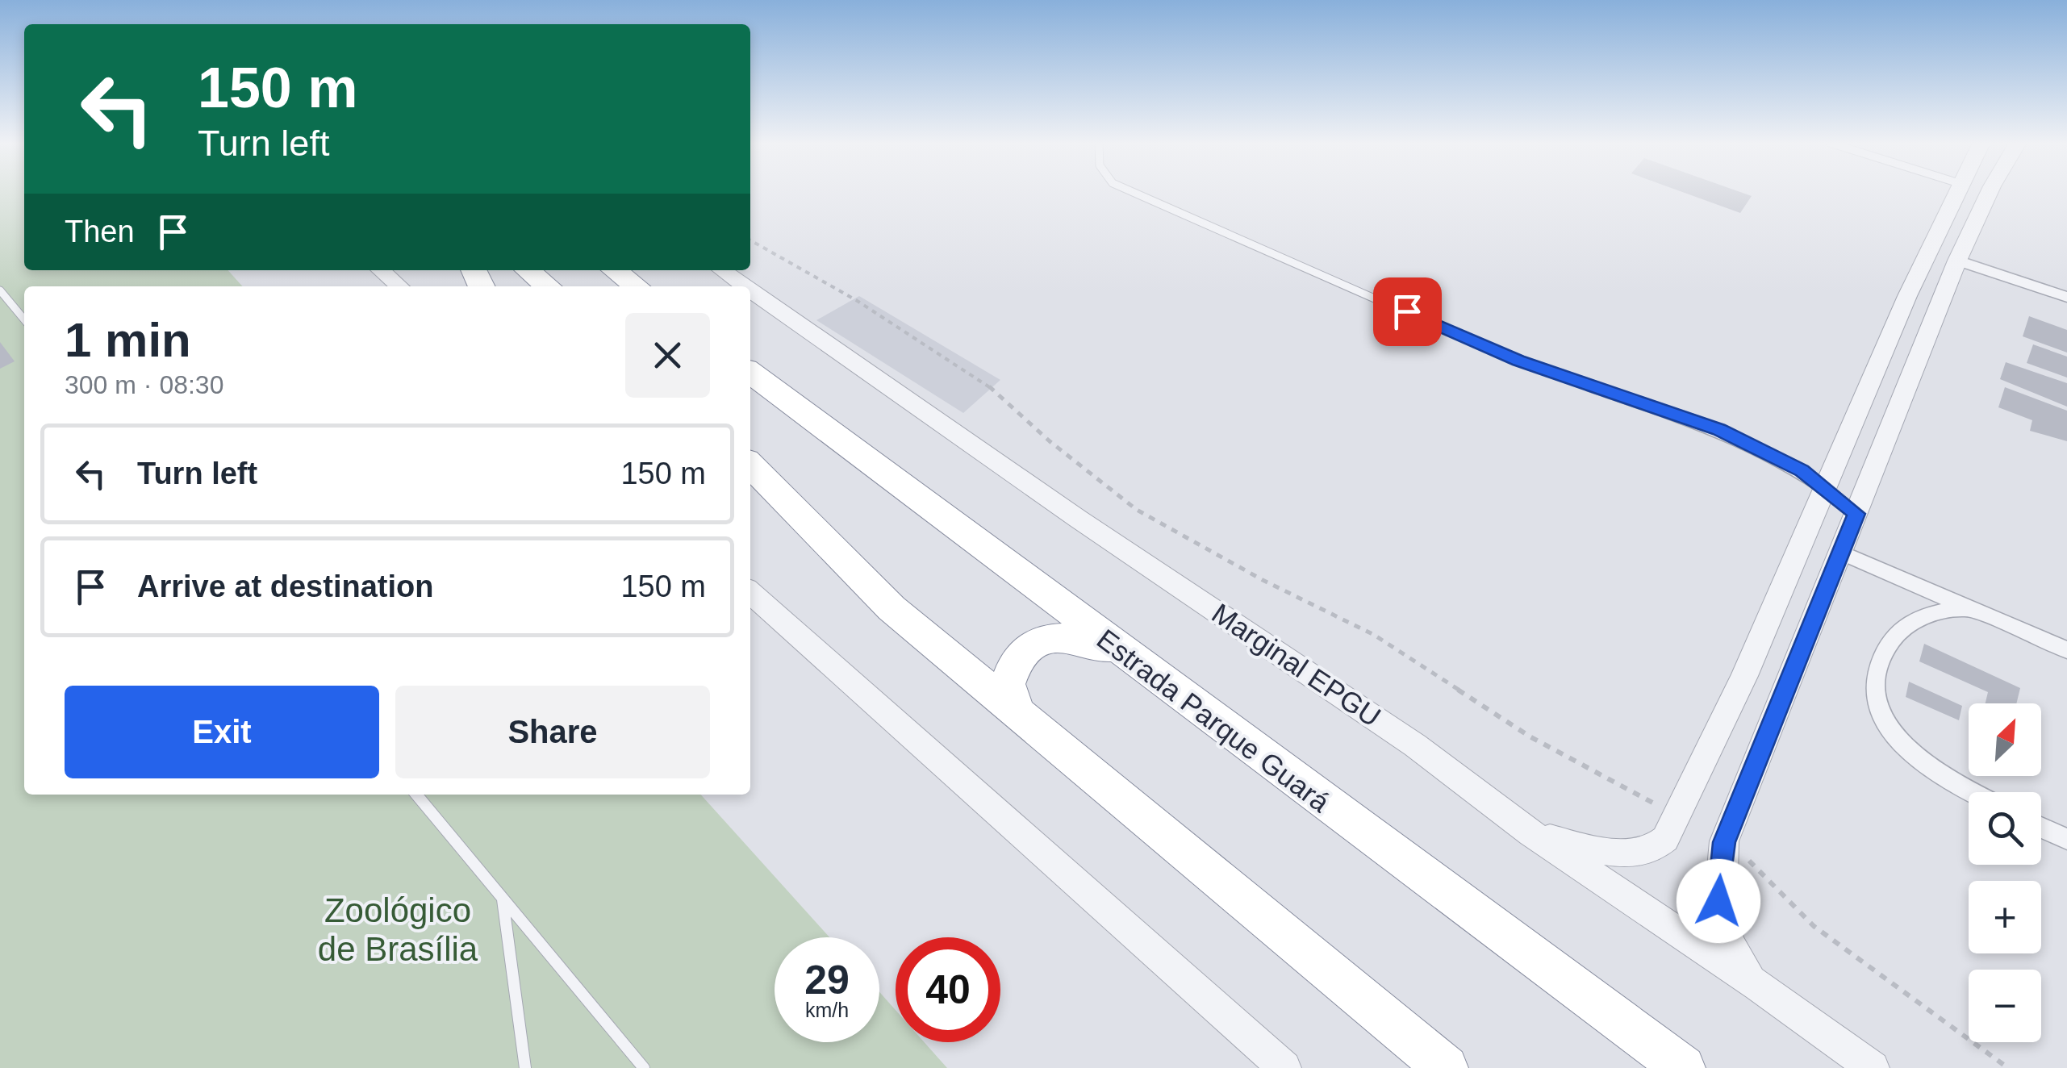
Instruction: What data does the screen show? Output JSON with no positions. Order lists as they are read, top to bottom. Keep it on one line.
{"streets":{"highway":["Estrada Parque Guará"],"street":["Marginal EPGU"]},"parks":["Zoológico de Brasília"],"north":"top right","page":{"turn":["150 m","Turn left"],"then":"Then","heading":["1 min","300 m · 08:30"],"list":[{"name":"Turn left","value":"150 m"},{"name":"Arrive at destination","value":"150 m"}],"buttons":["Exit","Share"],"map_buttons":["+","−"],"speed":"29 km/h","limit":"40"}}
